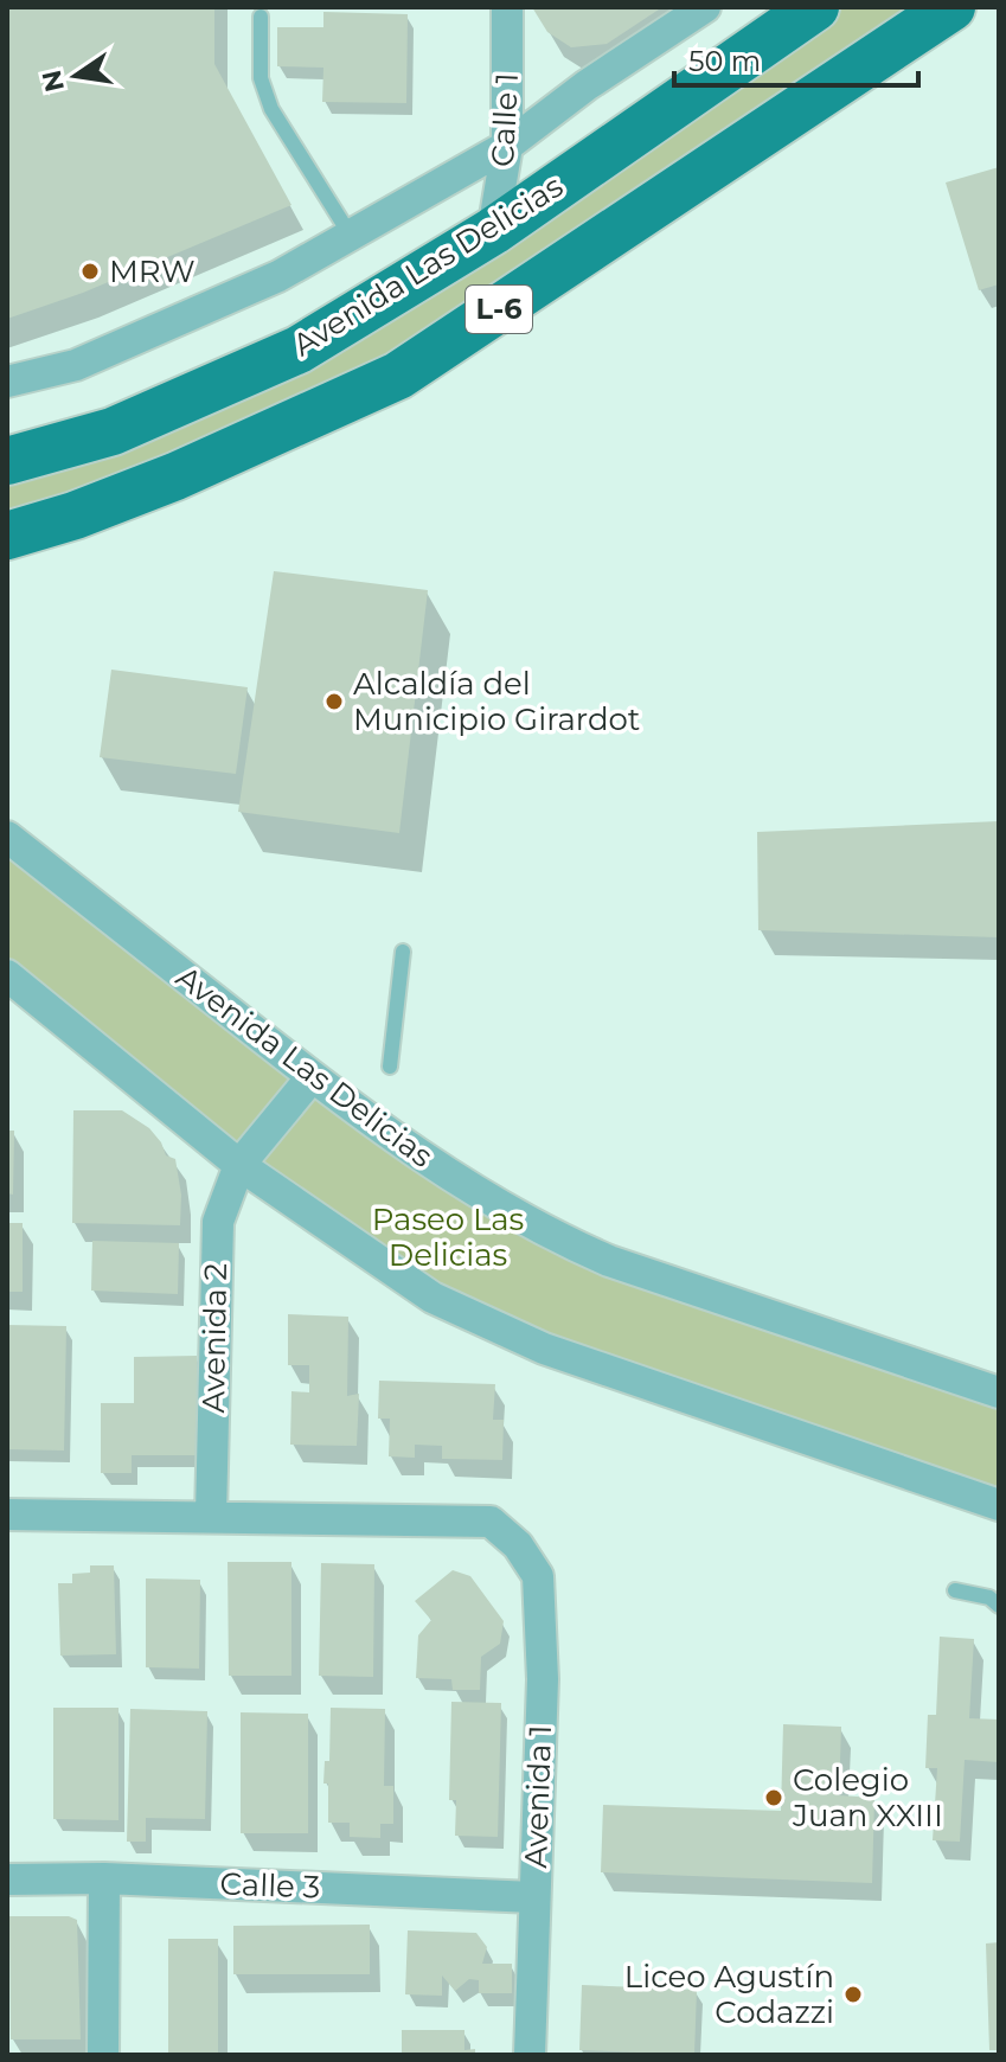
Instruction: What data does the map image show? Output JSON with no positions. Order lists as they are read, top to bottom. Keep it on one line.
{"streets":{"main road":["Avenida Las Delicias","L-6"],"street":["Calle 1","Avenida 2","Avenida 1","Calle 3"]},"crossings":[["Calle 1","Avenida Las Delicias"],["Avenida Las Delicias","Avenida 2"],["Avenida 2","Avenida 1"],["Avenida 1","Calle 3"]],"parks":["Paseo Las Delicias"],"places":["MRW","Alcaldía del Municipio Girardot","Colegio Juan XXIII","Liceo Agustín Codazzi"],"scale_bar":"50 m","north":"left"}
